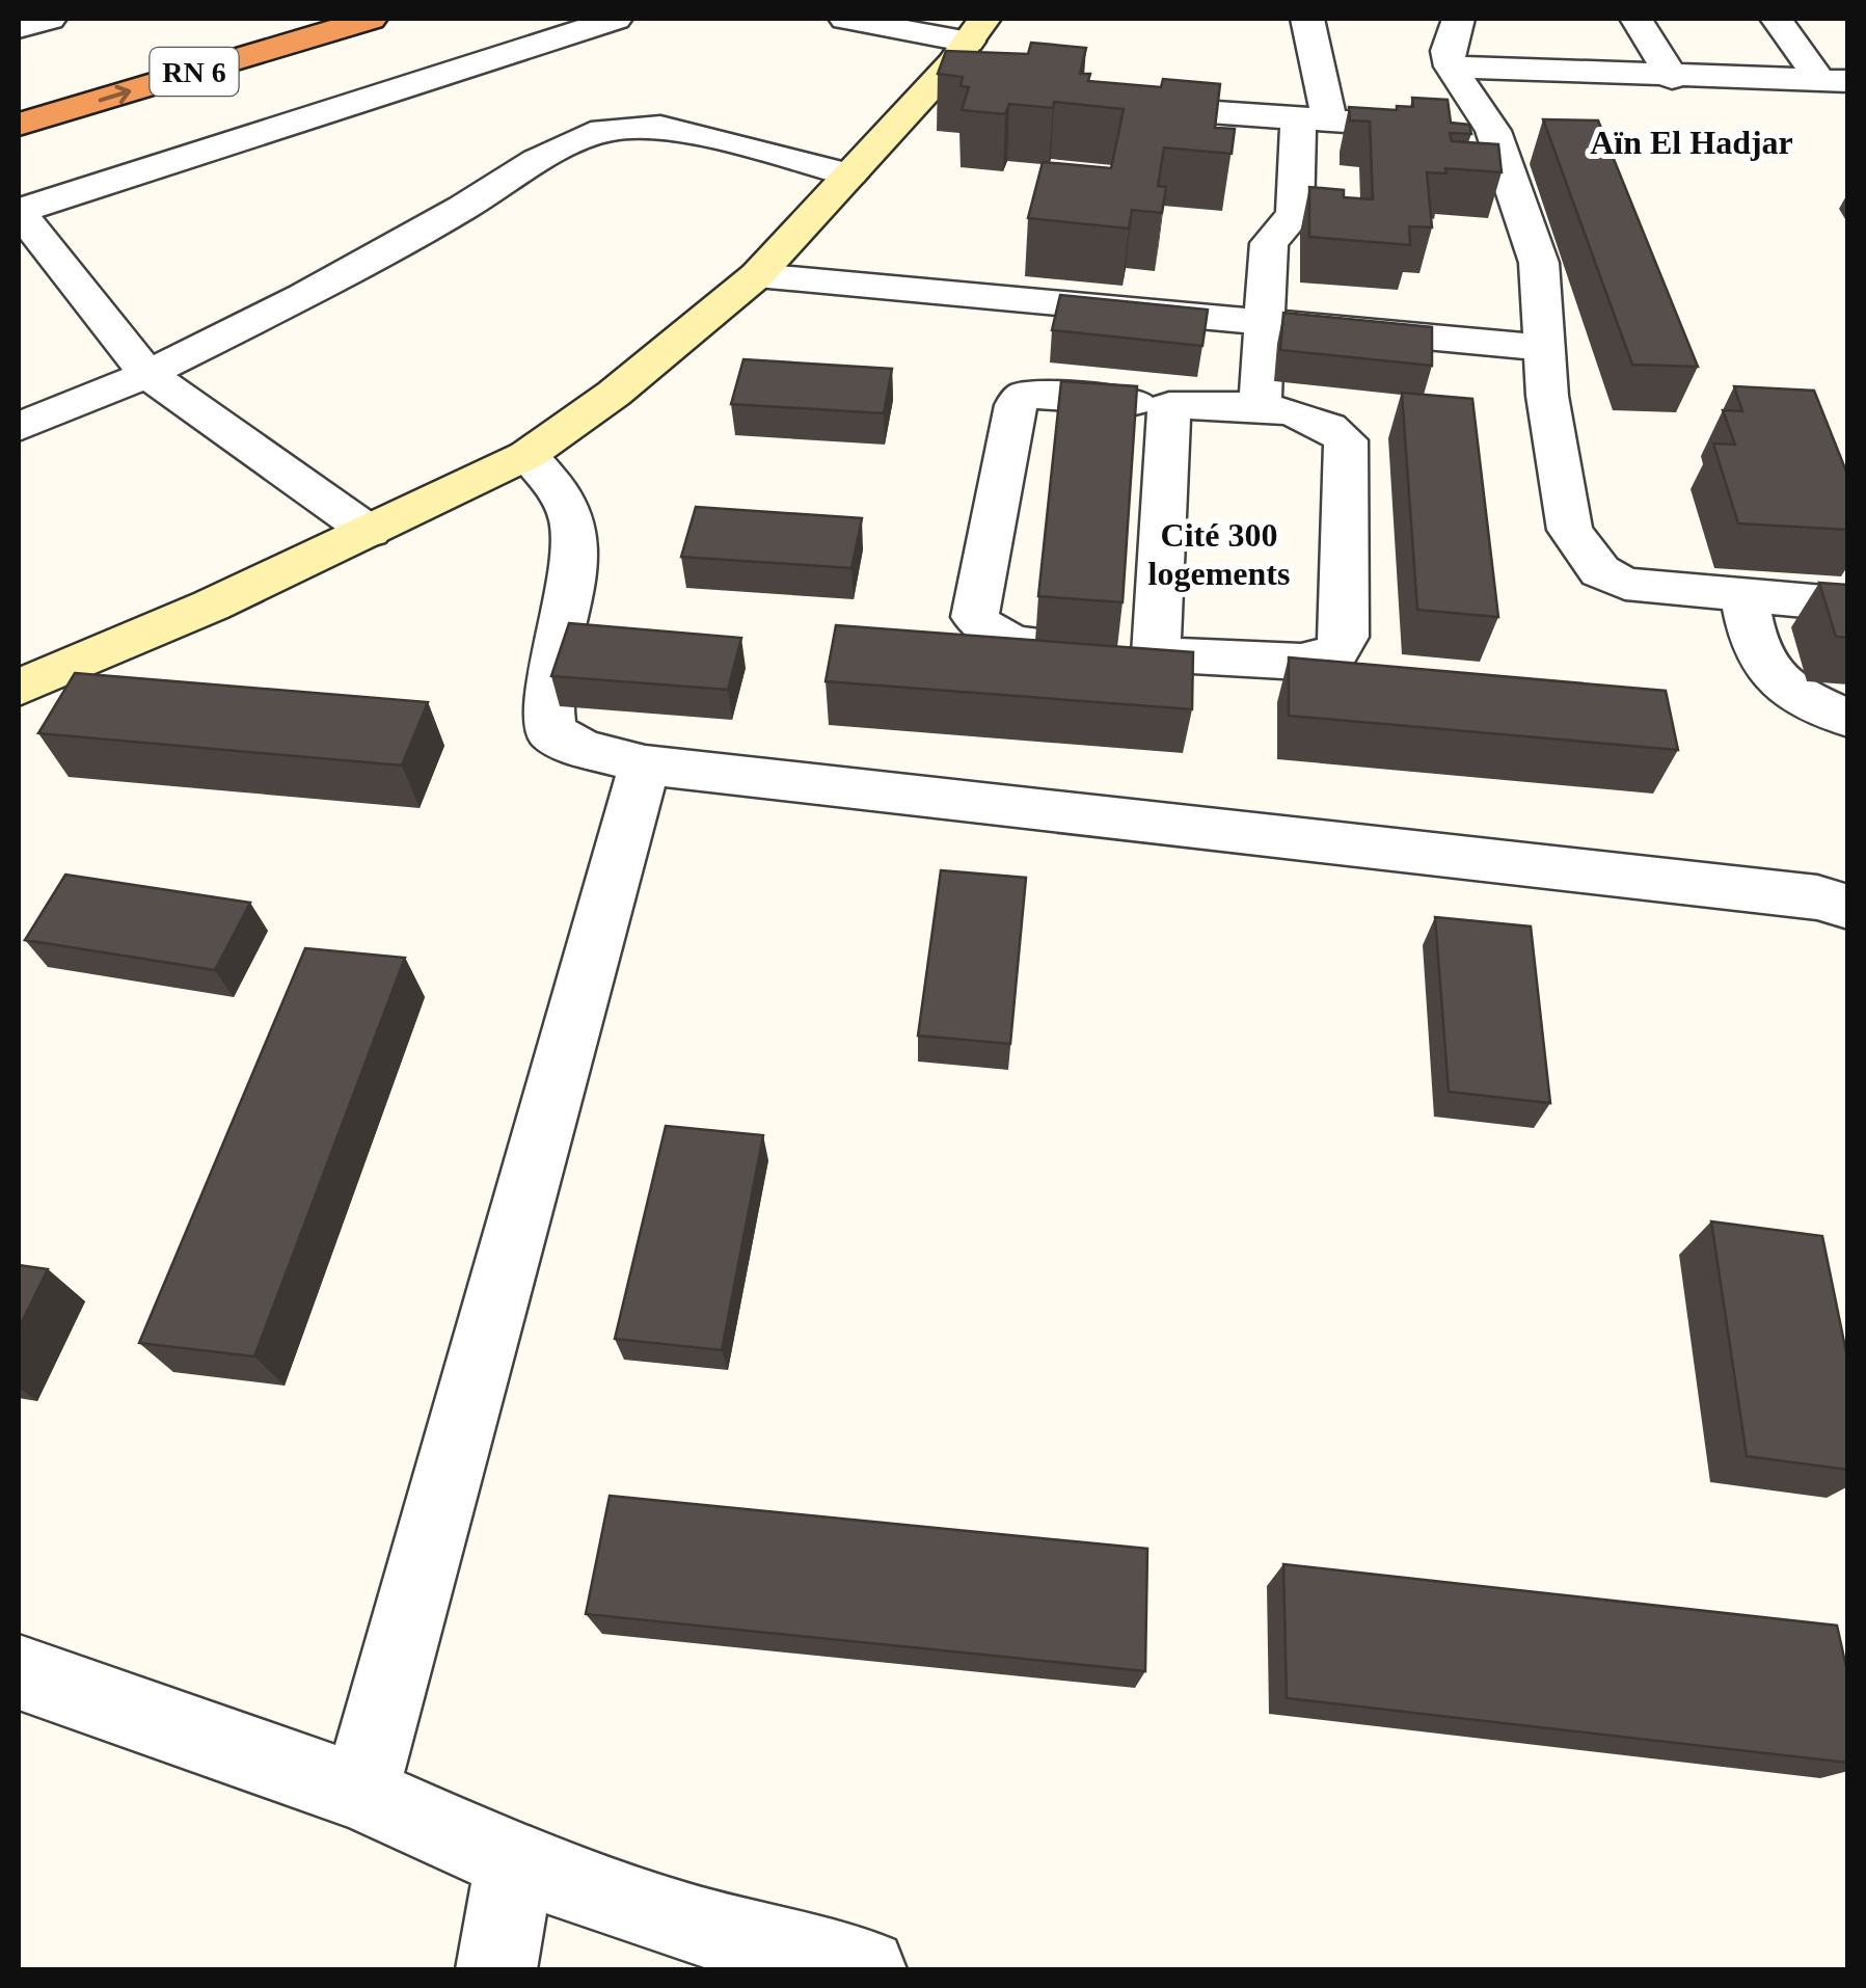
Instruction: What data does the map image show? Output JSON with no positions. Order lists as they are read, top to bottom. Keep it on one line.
{"streets":{"highway":["RN 6"]},"districts":["Aïn El Hadjar","Cité 300 logements"]}
